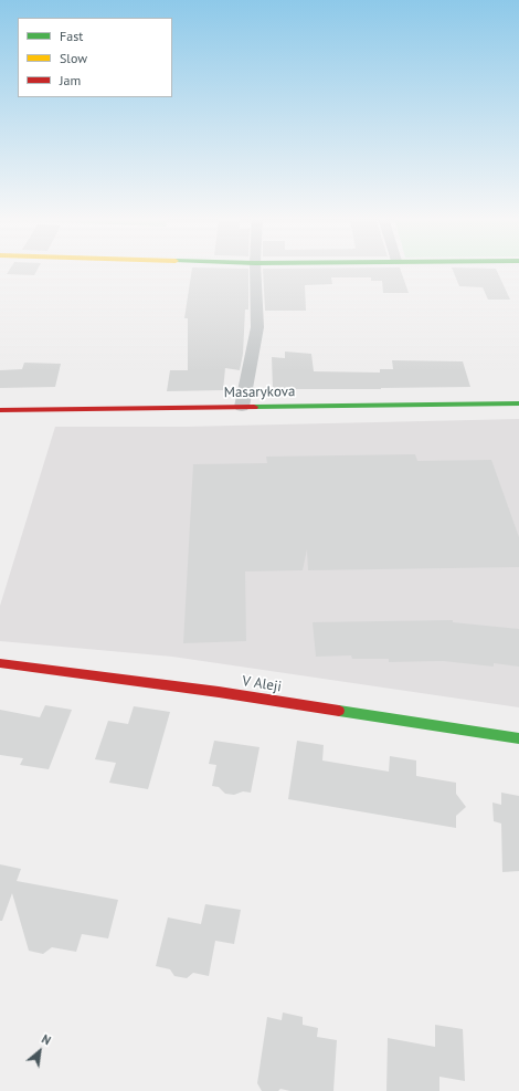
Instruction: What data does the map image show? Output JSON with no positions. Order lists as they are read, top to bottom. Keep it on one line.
{"streets":{"street":["Masarykova","V Aleji"]},"legend":["Fast","Slow","Jam"],"north":"top right"}
